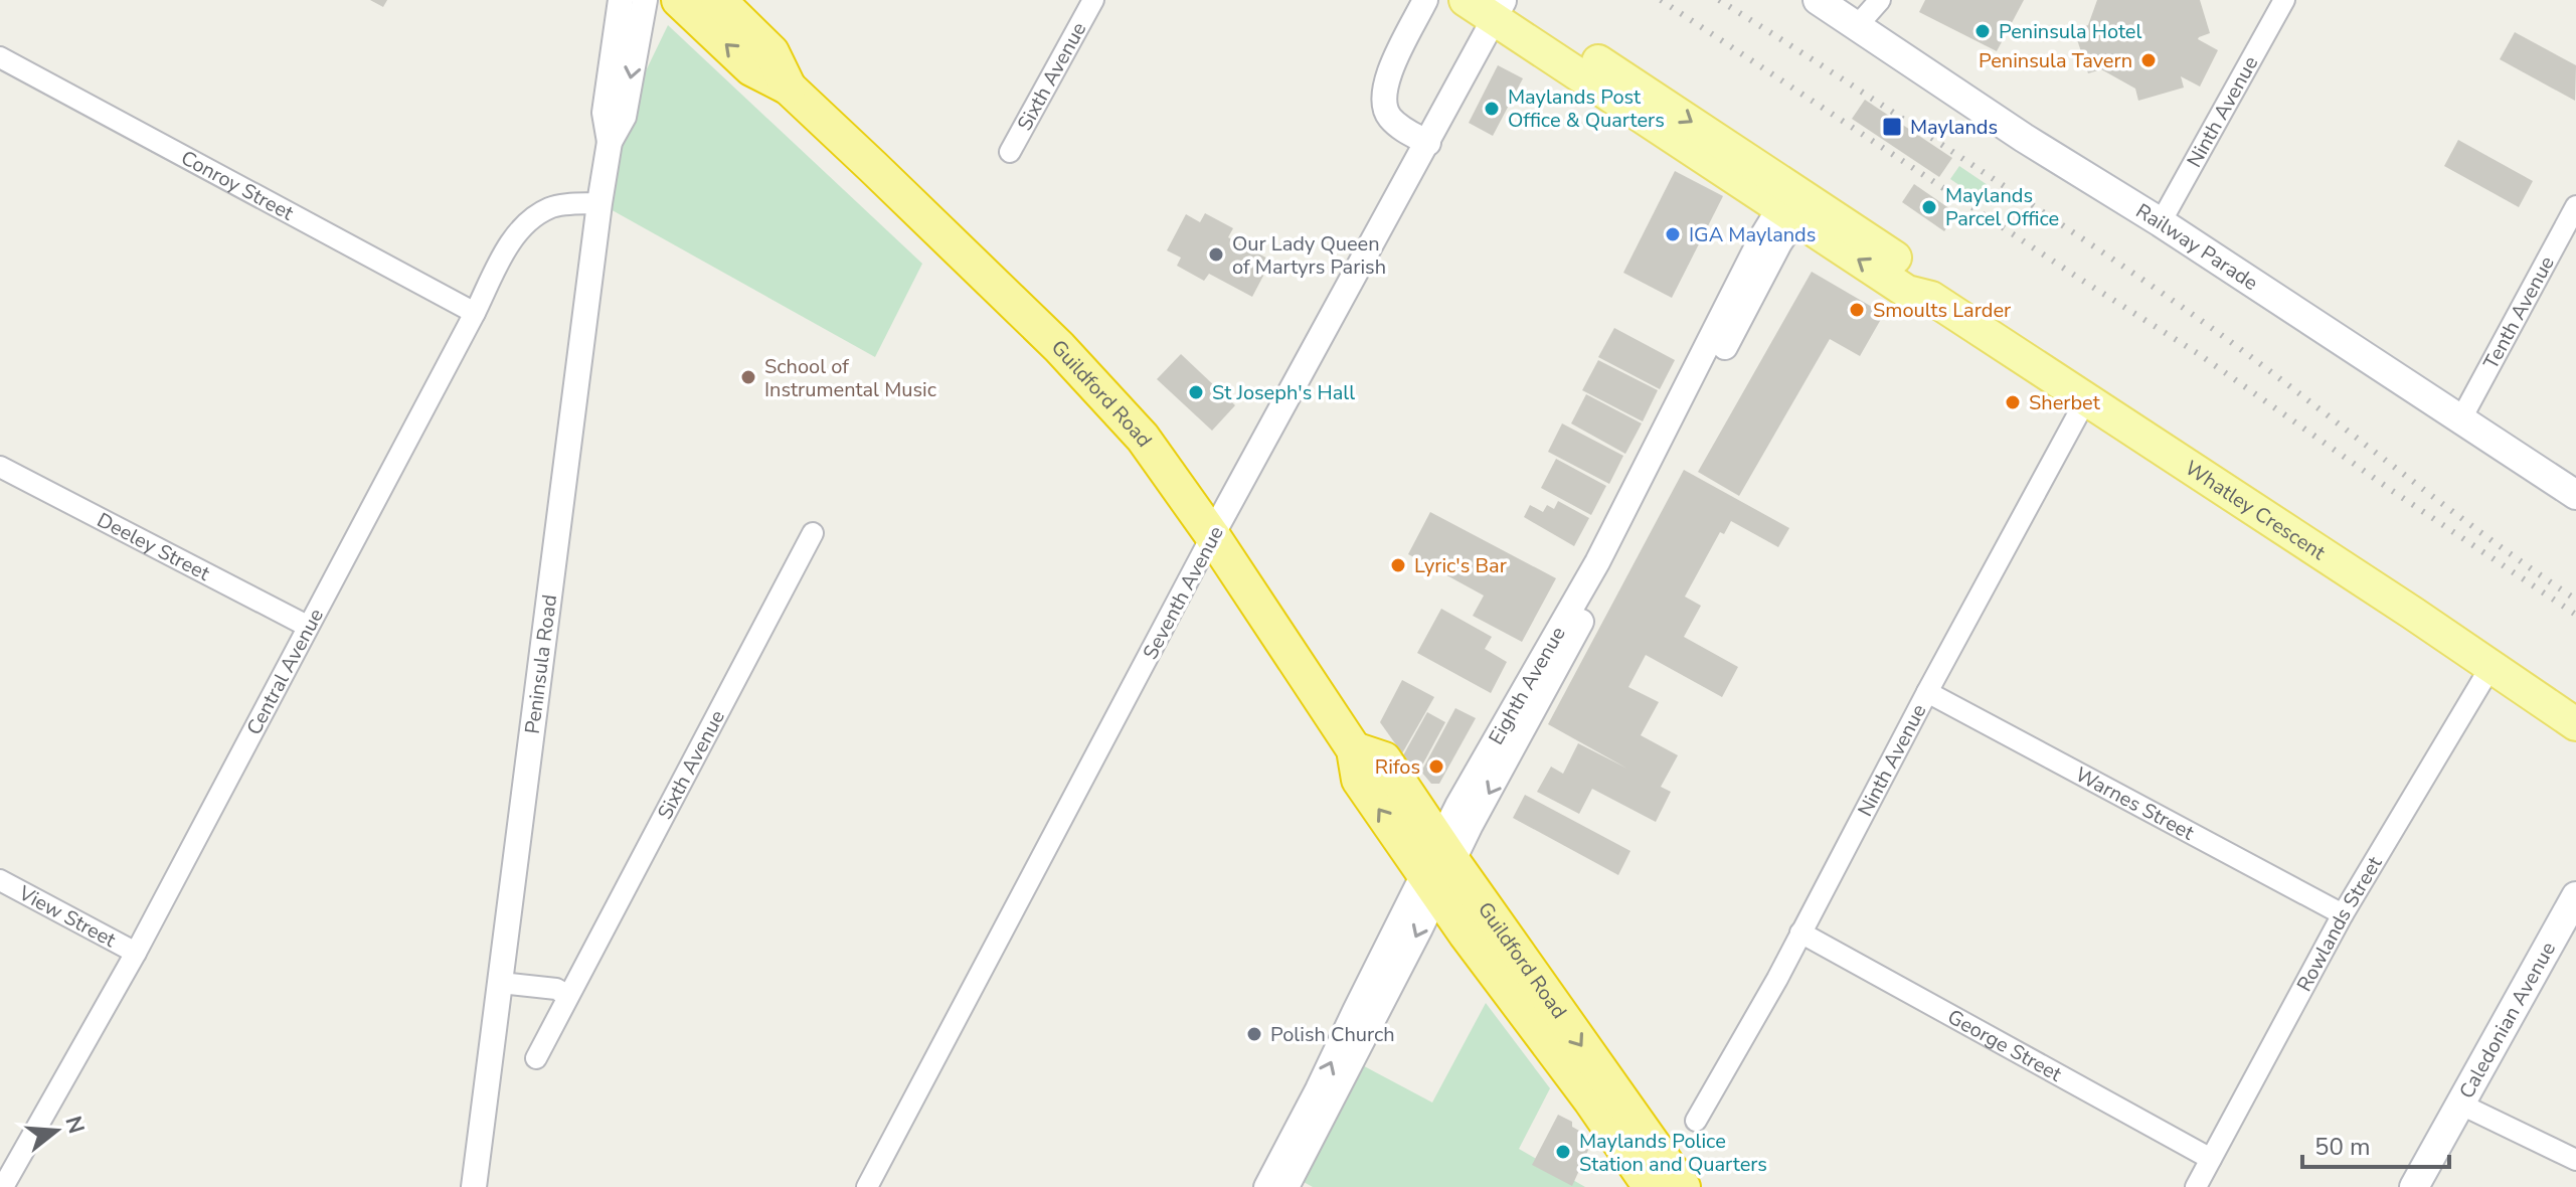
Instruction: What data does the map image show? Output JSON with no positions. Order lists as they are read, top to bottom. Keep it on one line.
{"streets":{"highway":["Guildford Road"],"main road":["Railway Parade","Whatley Crescent","Caledonian Avenue"],"street":["Sixth Avenue","Ninth Avenue","Conroy Street","Tenth Avenue","Deeley Street","Seventh Avenue","Peninsula Road","Central Avenue","Eighth Avenue","Warnes Street","View Street","Rowlands Street","George Street"]},"crossings":[["Ninth Avenue","Railway Parade"],["Ninth Avenue","Whatley Crescent"],["Ninth Avenue","Warnes Street"],["Ninth Avenue","George Street"],["Conroy Street","Central Avenue"],["Railway Parade","Tenth Avenue"],["Guildford Road","Seventh Avenue"],["Guildford Road","Eighth Avenue"],["Whatley Crescent","Seventh Avenue"],["Whatley Crescent","Eighth Avenue"],["Whatley Crescent","Rowlands Street"],["Deeley Street","Central Avenue"],["Peninsula Road","Central Avenue"],["Central Avenue","View Street"],["Warnes Street","Rowlands Street"],["Rowlands Street","George Street"]],"places":{"other":["Peninsula Hotel","Peninsula Tavern","Maylands Post Office & Quarters","Maylands Parcel Office","IGA Maylands","Our Lady Queen of Martyrs Parish","Smoults Larder","School of Instrumental Music","St Joseph's Hall","Sherbet","Lyric's Bar","Rifos","Polish Church","Maylands Police Station and Quarters"],"transit":["Maylands"]},"scale_bar":"50 m","north":"right"}
